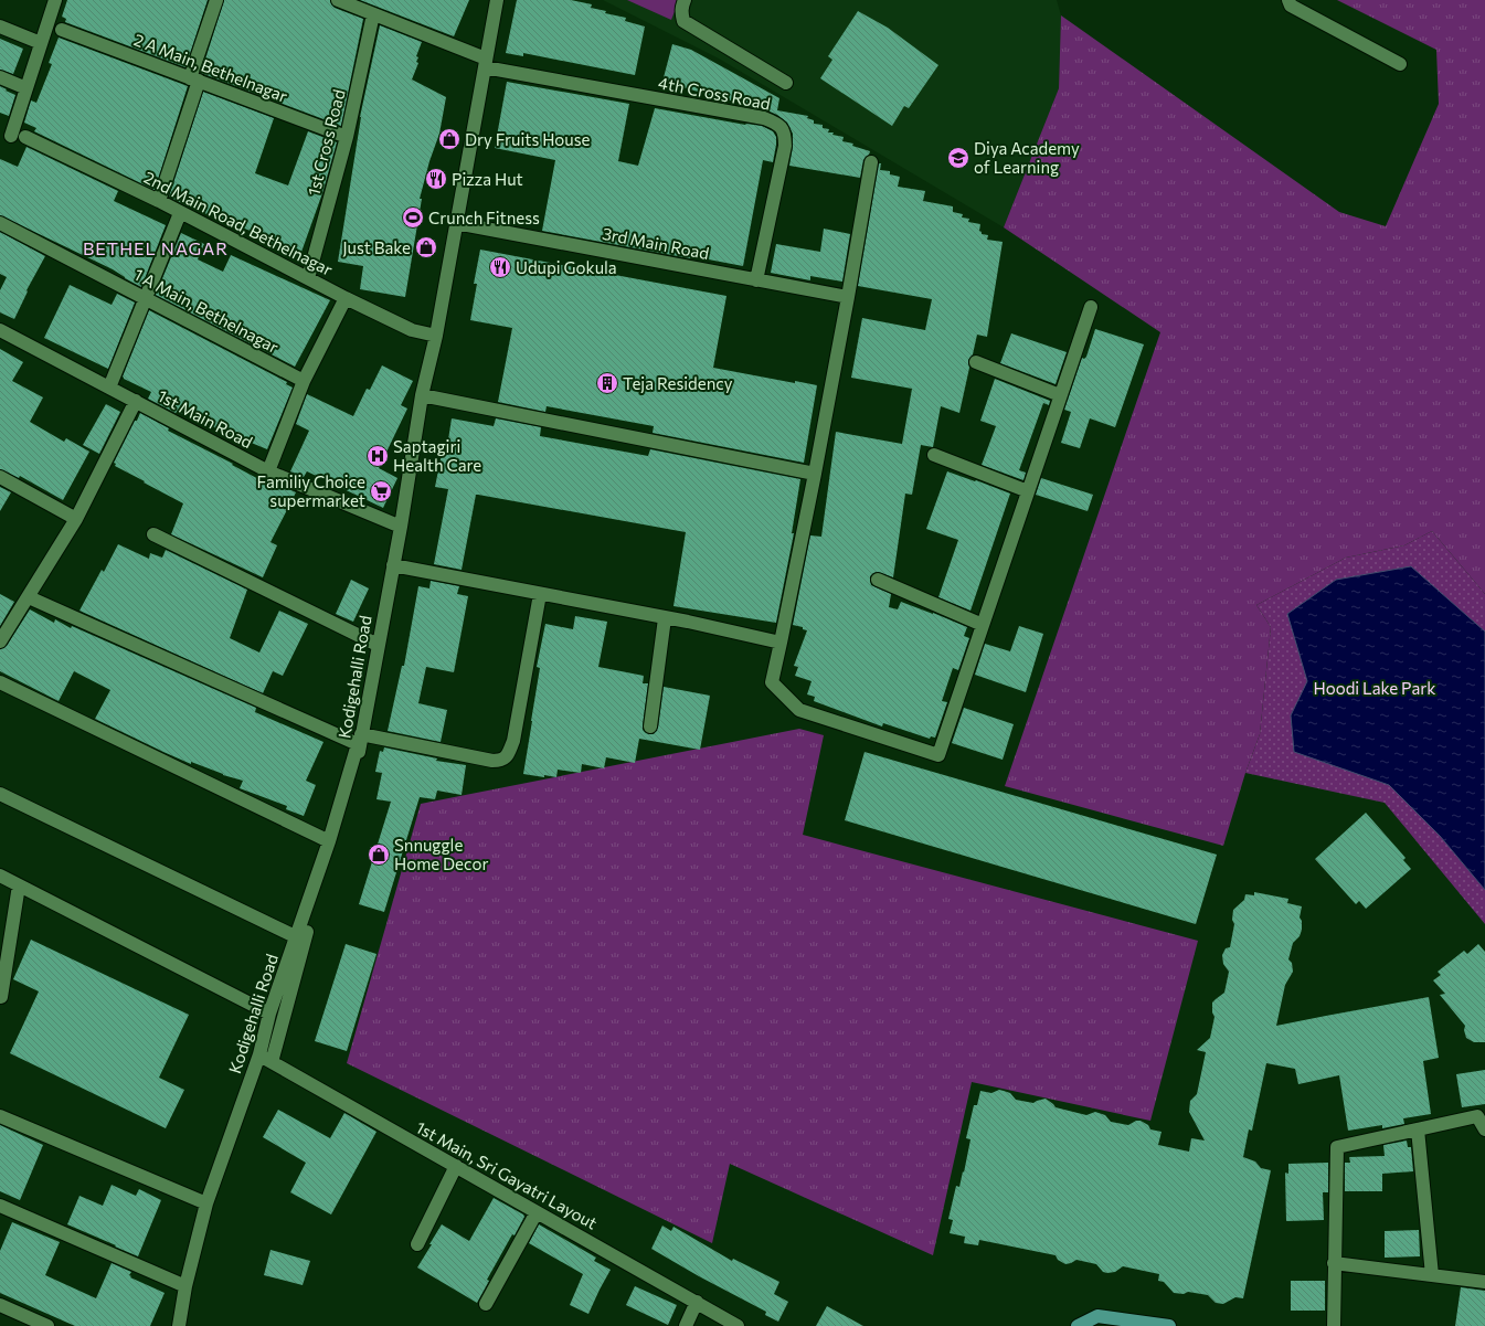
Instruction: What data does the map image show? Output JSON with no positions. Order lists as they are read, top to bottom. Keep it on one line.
{"streets":{"street":["2 A Main, Bethelnagar","4th Cross Road","1st Cross Road","2nd Main Road, Bethelnagar","3rd Main Road","1 A Main, Bethelnagar","1st Main Road","Kodigehalli Road","1st Main, Sri Gayatri Layout"]},"crossings":[["2 A Main, Bethelnagar","1st Cross Road"],["4th Cross Road","1st Cross Road"],["4th Cross Road","3rd Main Road"],["4th Cross Road","Kodigehalli Road"],["1st Cross Road","2nd Main Road, Bethelnagar"],["2nd Main Road, Bethelnagar","Kodigehalli Road"],["3rd Main Road","Kodigehalli Road"],["1st Main Road","Kodigehalli Road"],["Kodigehalli Road","1st Main, Sri Gayatri Layout"]],"districts":["BETHEL NAGAR"],"parks":["Hoodi Lake Park"],"places":{"shop":["Dry Fruits House","Just Bake","Snnuggle Home Decor"],"school or university":["Diya Academy of Learning"],"restaurant":["Pizza Hut","Udupi Gokula"],"sports":["Crunch Fitness"],"building":["Teja Residency"],"hospital":["Saptagiri Health Care"],"supermarket":["Familiy Choice supermarket"]}}
